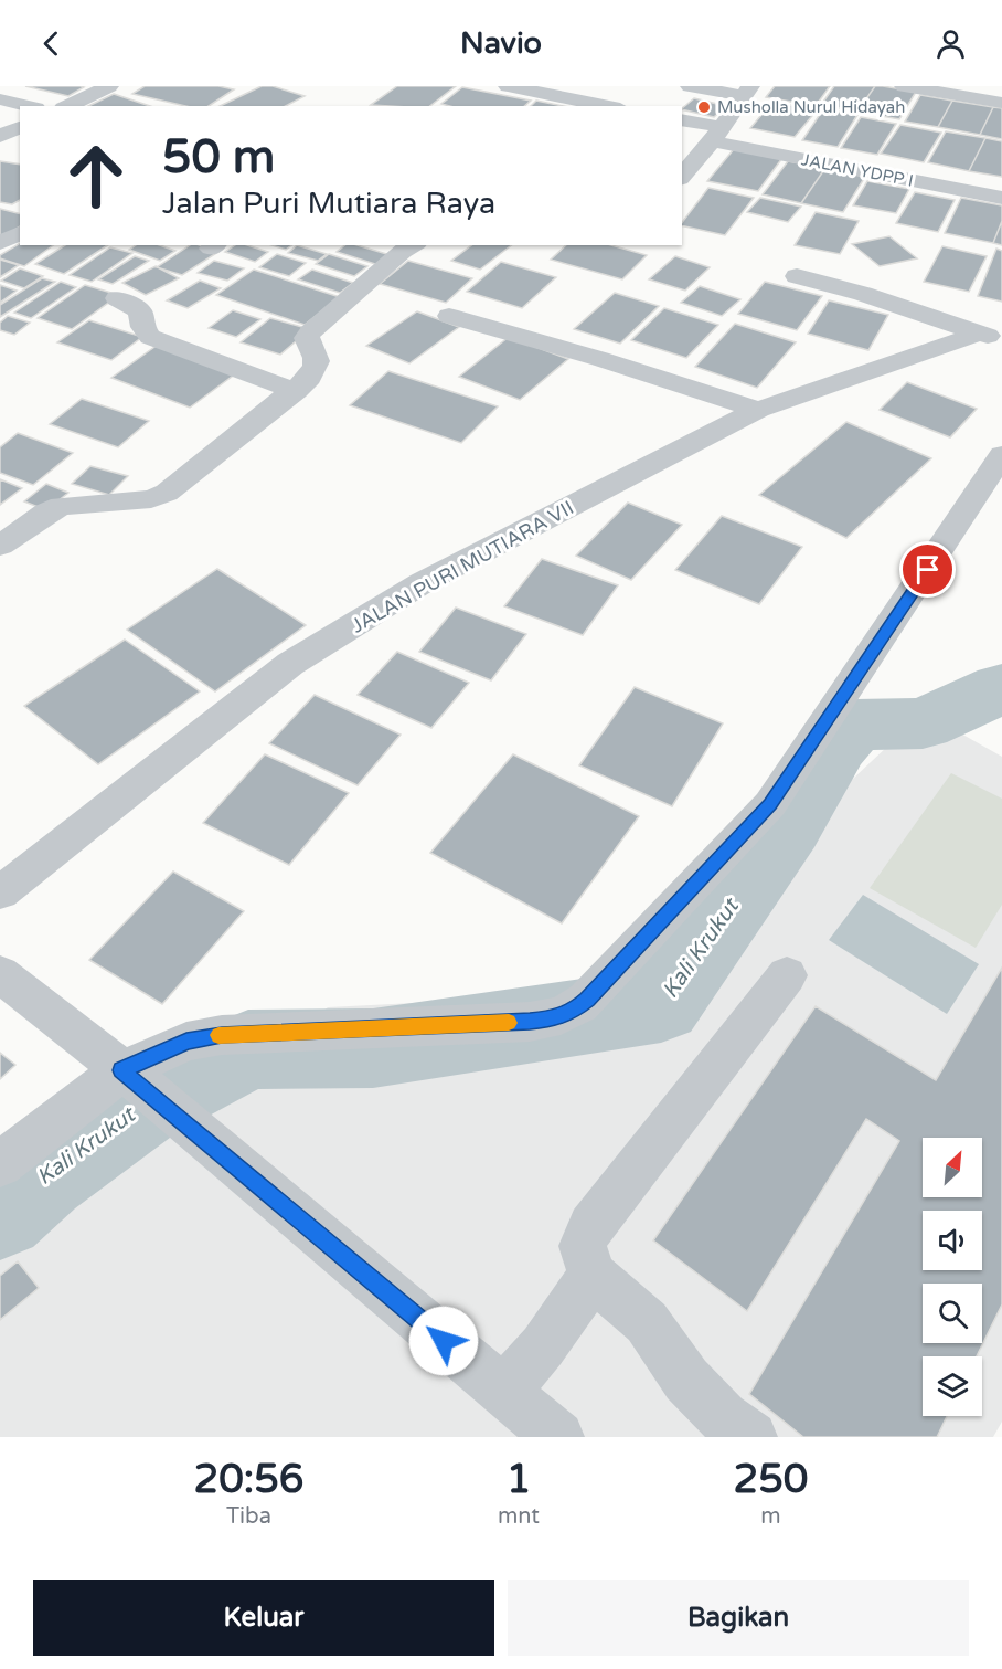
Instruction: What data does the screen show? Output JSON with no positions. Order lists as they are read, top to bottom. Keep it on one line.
{"streets":{"street":["JALAN YDPP I","JALAN PURI MUTIARA VII"]},"water":["Kali Krukut"],"places":["Musholla Nurul Hidayah"],"north":"top right","page":{"header":"Navio","turn":["50 m","Jalan Puri Mutiara Raya"],"eta":["20:56","Tiba","1","mnt","250","m"],"buttons":["Keluar","Bagikan"]}}
